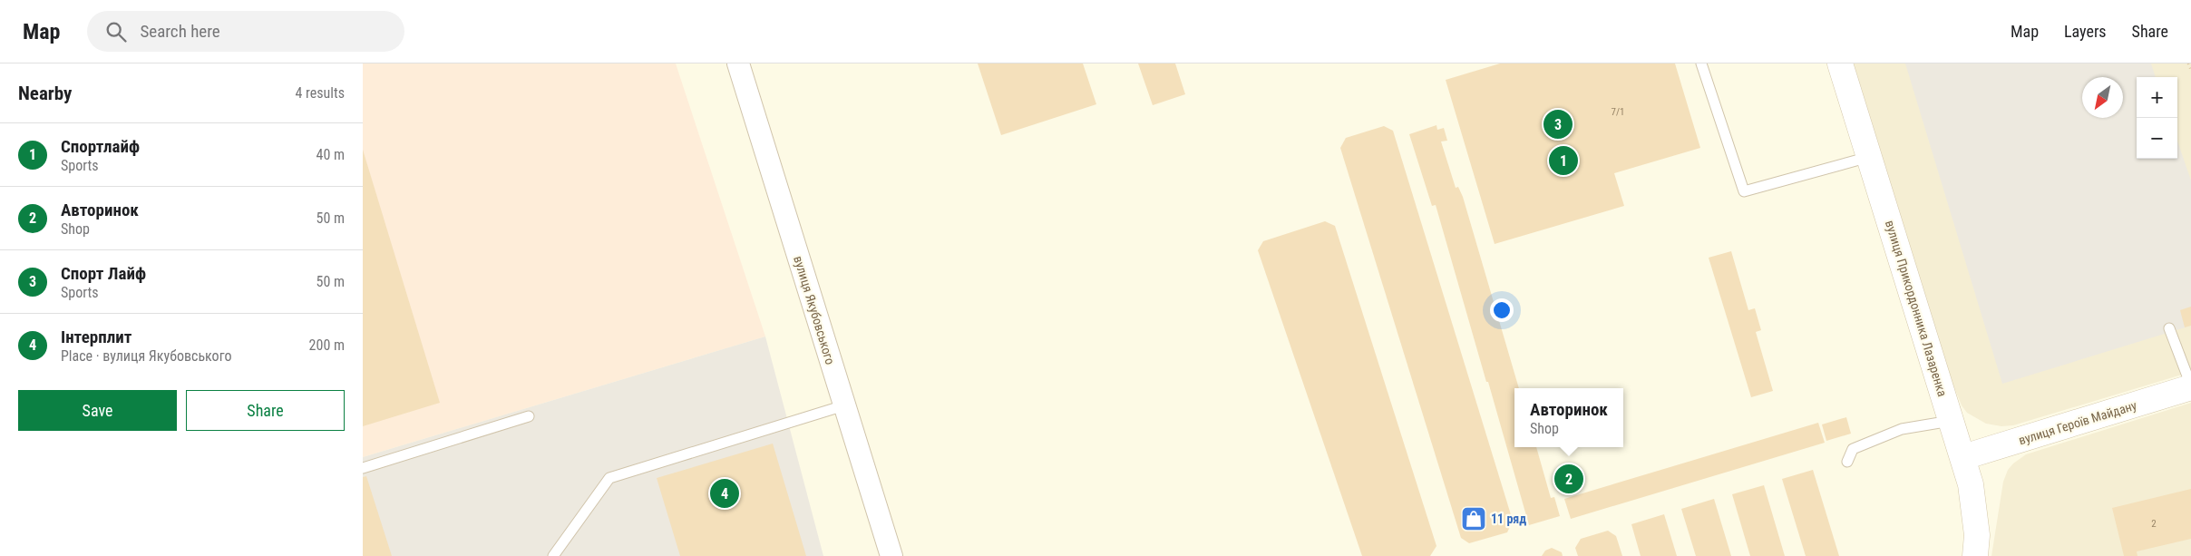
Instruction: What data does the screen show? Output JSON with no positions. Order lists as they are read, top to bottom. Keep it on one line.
{"streets":{"street":["вулиця Прикордонника Лазаренка","вулиця Якубовського","вулиця Героїв Майдану"]},"crossings":[["вулиця Прикордонника Лазаренка","вулиця Героїв Майдану"]],"places":{"shop":["11 ряд"]},"house_numbers":["7/1","2"],"north":"bottom left","page":{"header":"Map","search":"Search here","nav":["Map","Layers","Share"],"heading":["Nearby","4 results"],"map_buttons":["+","−"],"pins":["3","1","2","4"],"list":[{"mark":"1","name":"Спортлайф","note":"Sports","value":"40 m"},{"mark":"2","name":"Авторинок","note":"Shop","value":"50 m"},{"mark":"3","name":"Спорт Лайф","note":"Sports","value":"50 m"},{"mark":"4","name":"Інтерплит","note":"Place · вулиця Якубовського","value":"200 m"}],"buttons":["Save","Share"],"popup":["Авторинок","Shop"]}}
